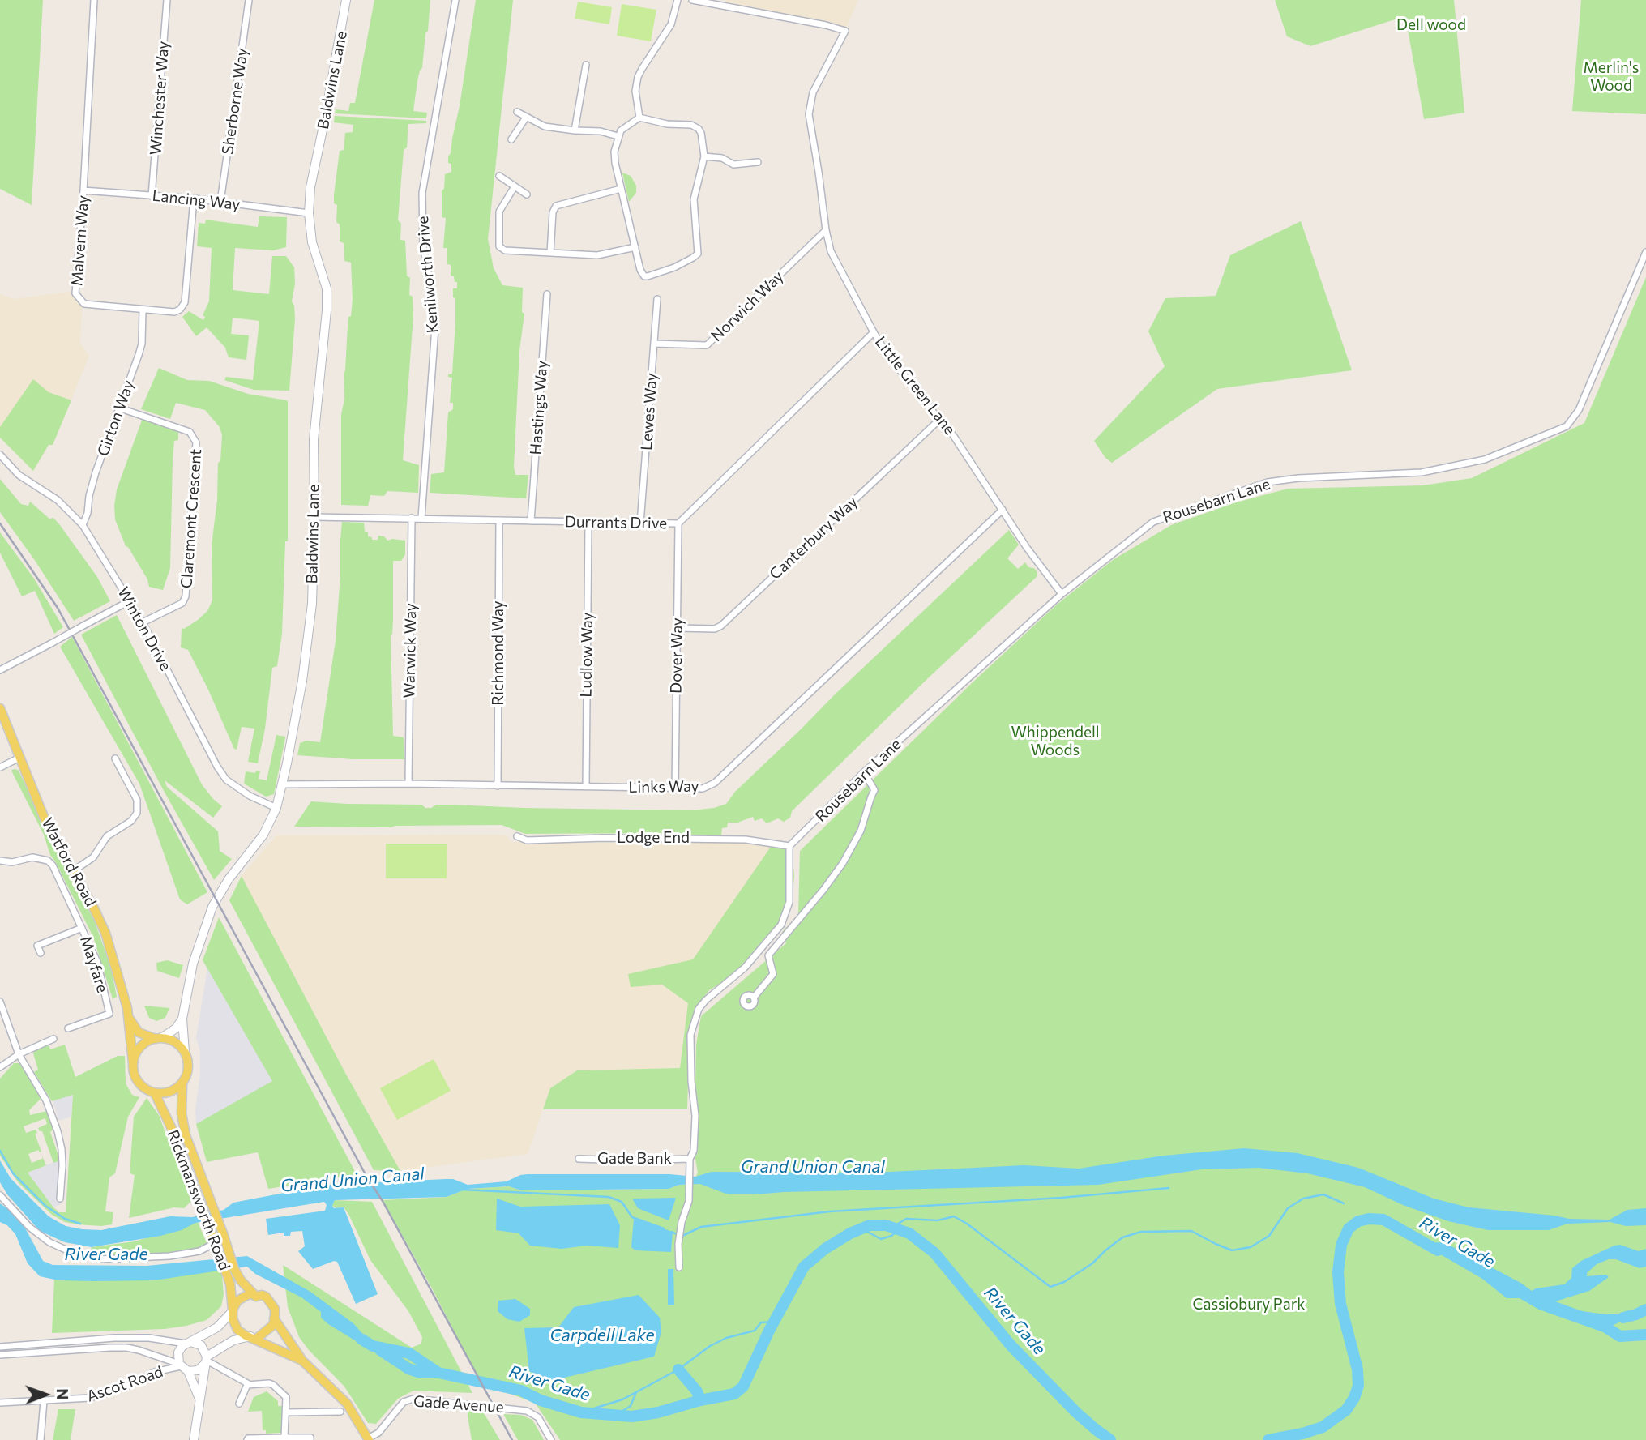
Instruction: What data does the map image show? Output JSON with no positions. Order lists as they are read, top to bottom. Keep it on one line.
{"streets":{"main road":["Watford Road","Rickmansworth Road"],"street":["Baldwins Lane","Winchester Way","Sherborne Way","Lancing Way","Malvern Way","Kenilworth Drive","Norwich Way","Little Green Lane","Hastings Way","Lewes Way","Girton Way","Rousebarn Lane","Claremont Crescent","Durrants Drive","Canterbury Way","Winton Drive","Warwick Way","Richmond Way","Ludlow Way","Dover Way","Links Way","Lodge End","Mayfare","Gade Bank","Ascot Road","Gade Avenue"]},"crossings":[["Baldwins Lane","Lancing Way"],["Baldwins Lane","Durrants Drive"],["Baldwins Lane","Winton Drive"],["Baldwins Lane","Links Way"],["Baldwins Lane","Watford Road"],["Baldwins Lane","Rickmansworth Road"],["Winchester Way","Lancing Way"],["Sherborne Way","Lancing Way"],["Lancing Way","Malvern Way"],["Malvern Way","Girton Way"],["Kenilworth Drive","Durrants Drive"],["Norwich Way","Little Green Lane"],["Norwich Way","Lewes Way"],["Little Green Lane","Rousebarn Lane"],["Little Green Lane","Durrants Drive"],["Little Green Lane","Canterbury Way"],["Little Green Lane","Links Way"],["Hastings Way","Durrants Drive"],["Lewes Way","Durrants Drive"],["Girton Way","Claremont Crescent"],["Girton Way","Winton Drive"],["Rousebarn Lane","Lodge End"],["Claremont Crescent","Winton Drive"],["Durrants Drive","Warwick Way"],["Durrants Drive","Richmond Way"],["Durrants Drive","Ludlow Way"],["Durrants Drive","Dover Way"],["Canterbury Way","Dover Way"],["Warwick Way","Links Way"],["Richmond Way","Links Way"],["Ludlow Way","Links Way"],["Dover Way","Links Way"],["Watford Road","Rickmansworth Road"]],"water":["Grand Union Canal","River Gade","Carpdell Lake"],"parks":["Dell wood","Merlin's Wood","Whippendell Woods","Cassiobury Park"],"north":"right"}
